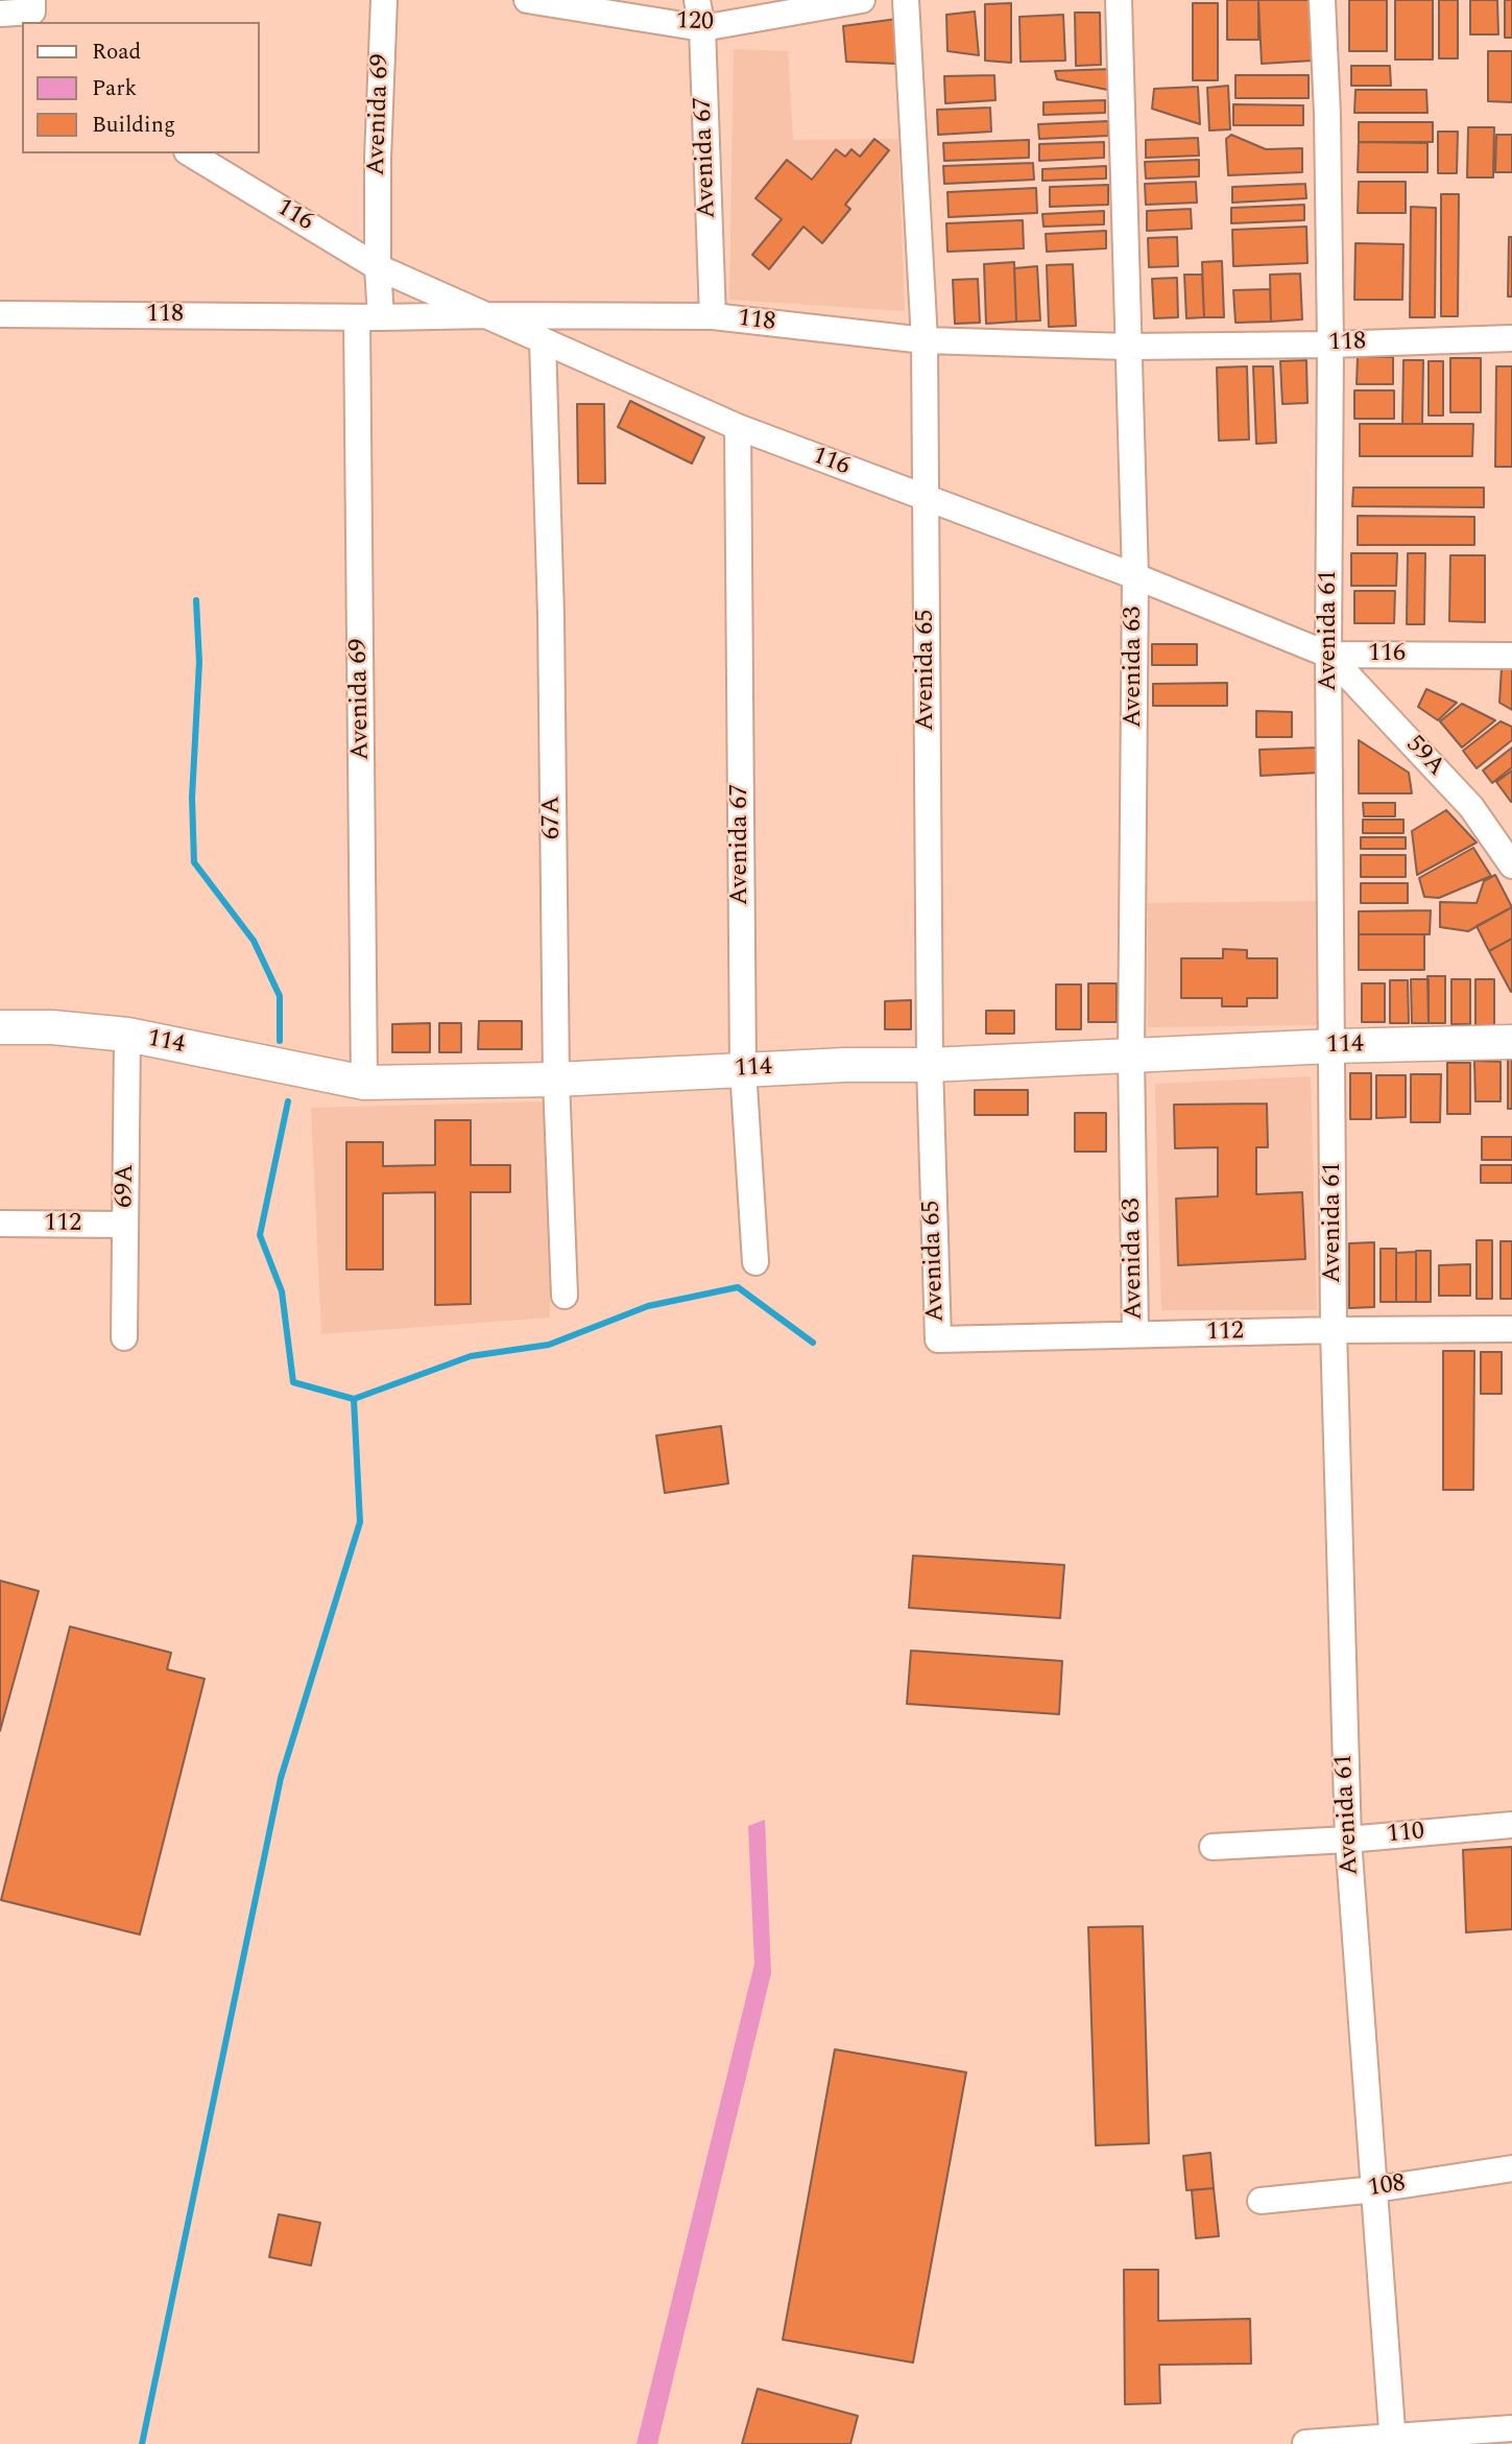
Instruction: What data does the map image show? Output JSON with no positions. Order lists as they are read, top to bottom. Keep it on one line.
{"streets":{"main road":["114"],"street":["120","Avenida 69","Avenida 67","116","118","Avenida 61","Avenida 63","Avenida 65","59A","67A","69A","112","110","108"]},"crossings":[["120","Avenida 67"],["Avenida 69","116"],["Avenida 69","118"],["Avenida 69","114"],["Avenida 67","116"],["Avenida 67","118"],["Avenida 67","114"],["116","118"],["116","Avenida 61"],["116","Avenida 63"],["116","Avenida 65"],["116","59A"],["116","67A"],["118","Avenida 61"],["118","Avenida 63"],["118","Avenida 65"],["Avenida 61","59A"],["Avenida 61","114"],["Avenida 61","112"],["Avenida 61","110"],["Avenida 61","108"],["Avenida 63","114"],["Avenida 63","112"],["Avenida 65","114"],["Avenida 65","112"],["67A","114"],["114","69A"],["69A","112"]],"legend":["Road","Park","Building"]}
